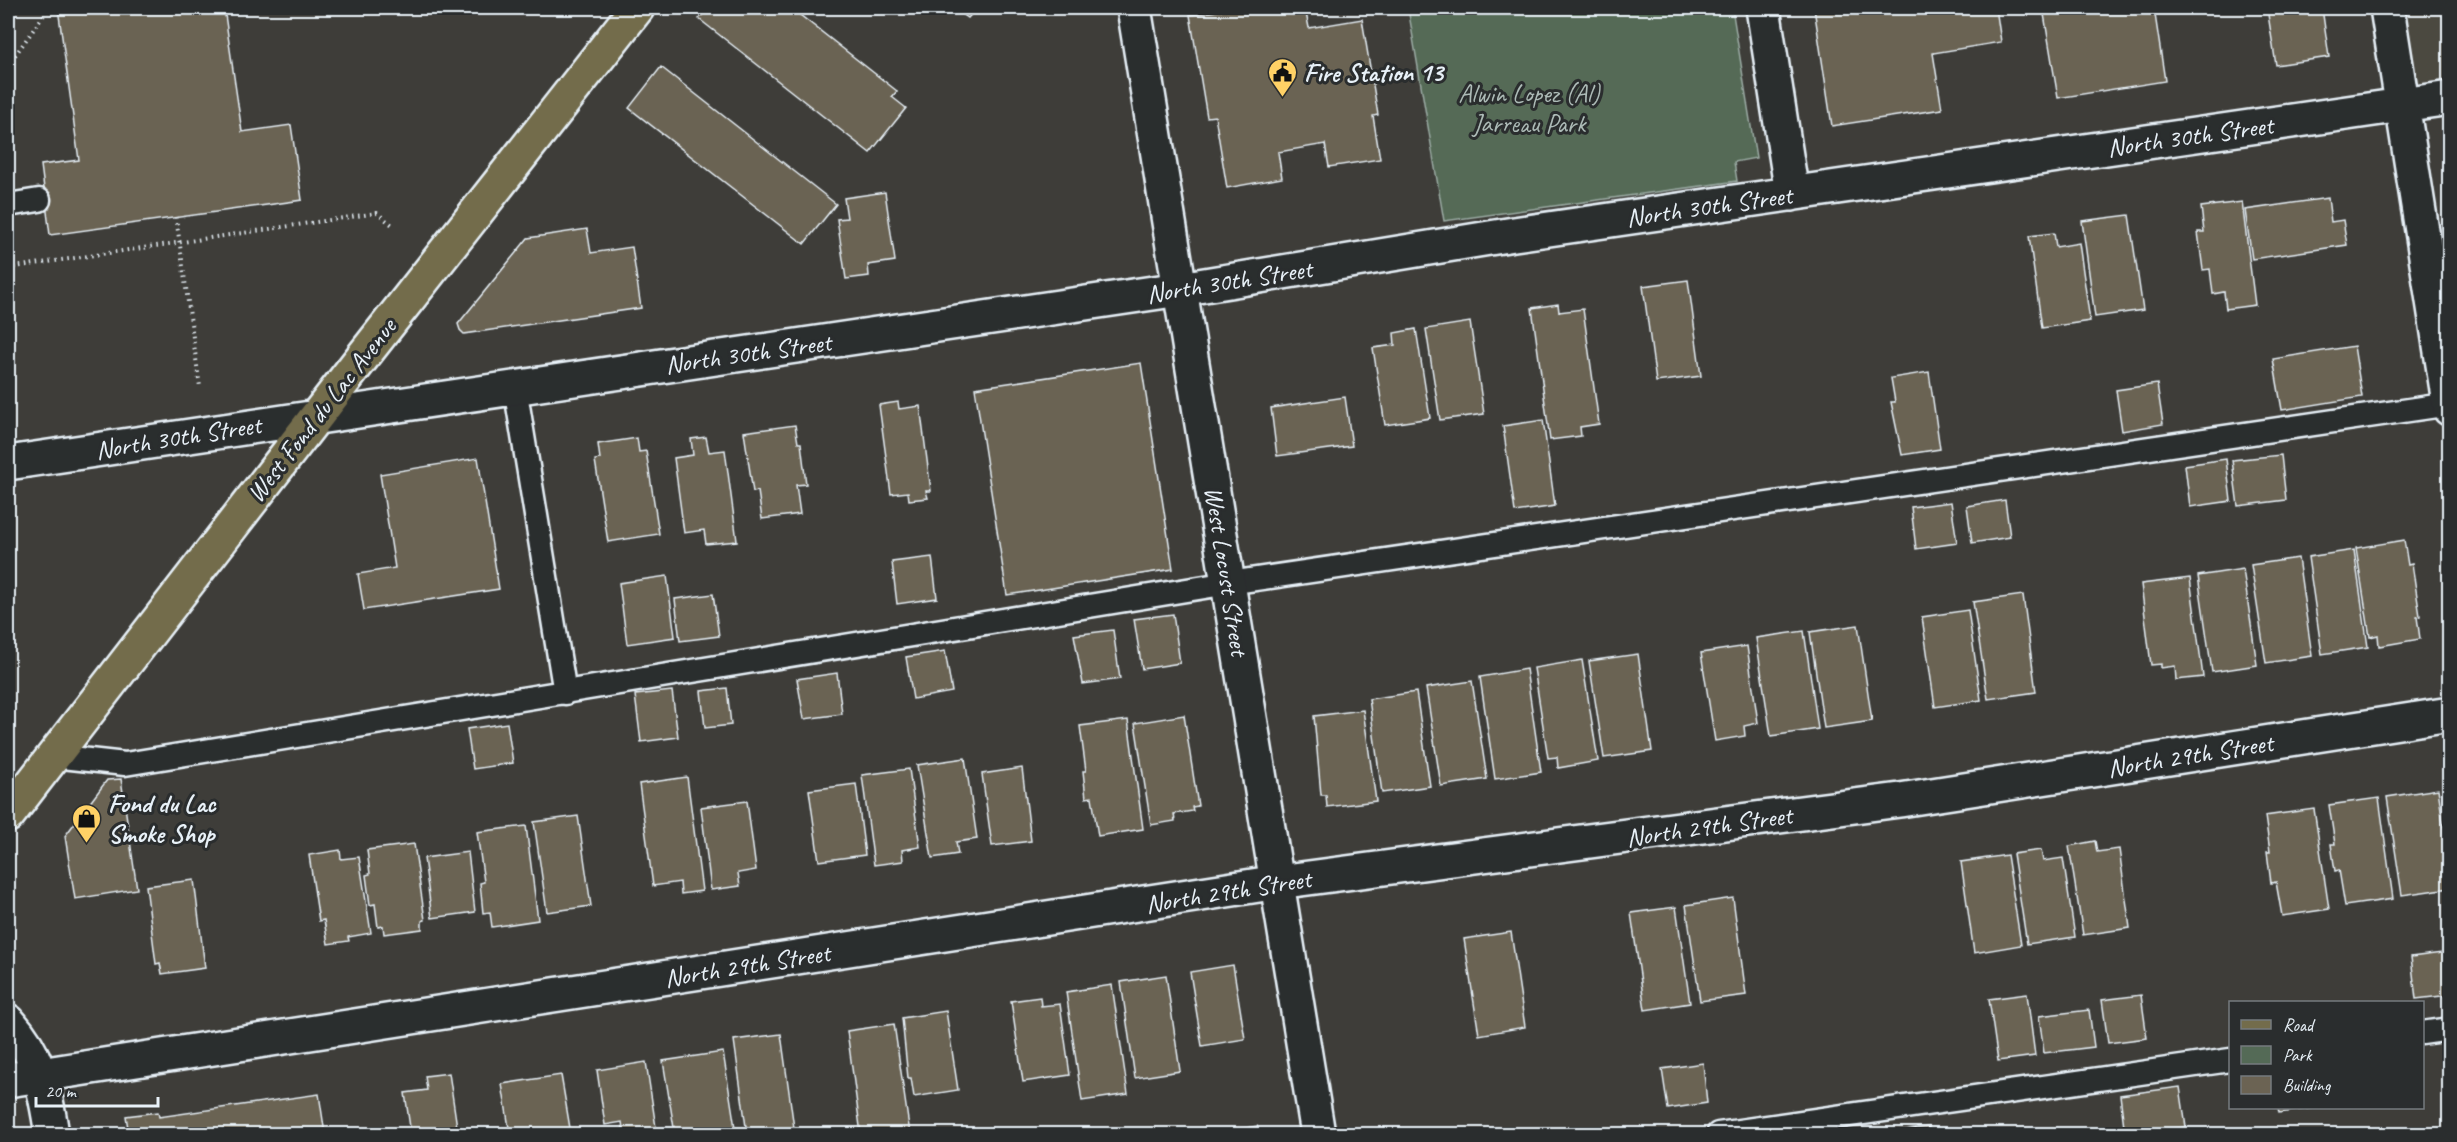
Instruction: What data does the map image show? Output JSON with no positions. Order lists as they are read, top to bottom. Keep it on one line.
{"streets":{"main road":["West Fond du Lac Avenue"],"street":["North 30th Street","West Locust Street","North 29th Street"]},"crossings":[["North 30th Street","West Fond du Lac Avenue"],["North 30th Street","West Locust Street"],["West Locust Street","North 29th Street"]],"parks":["Alwin Lopez (Al) Jarreau Park"],"places":{"public building":["Fire Station 13"],"shop":["Fond du Lac Smoke Shop"]},"legend":["Road","Park","Building"],"scale_bar":"20 m"}
